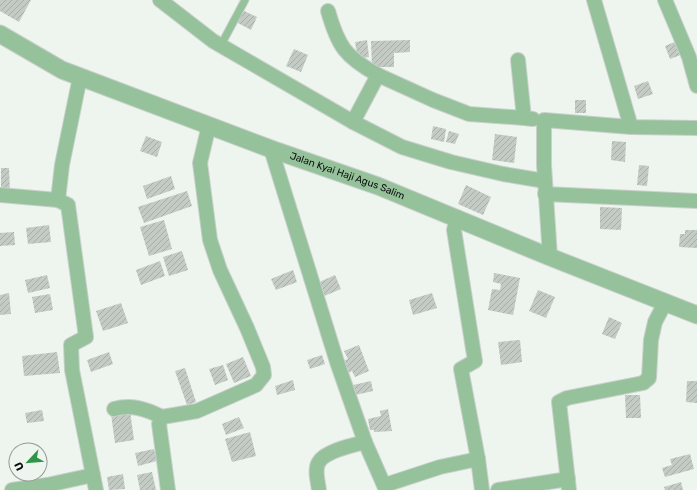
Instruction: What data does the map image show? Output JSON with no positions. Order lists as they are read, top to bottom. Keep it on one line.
{"streets":{"street":["Jalan Kyai Haji Agus Salim"]},"north":"bottom left"}
